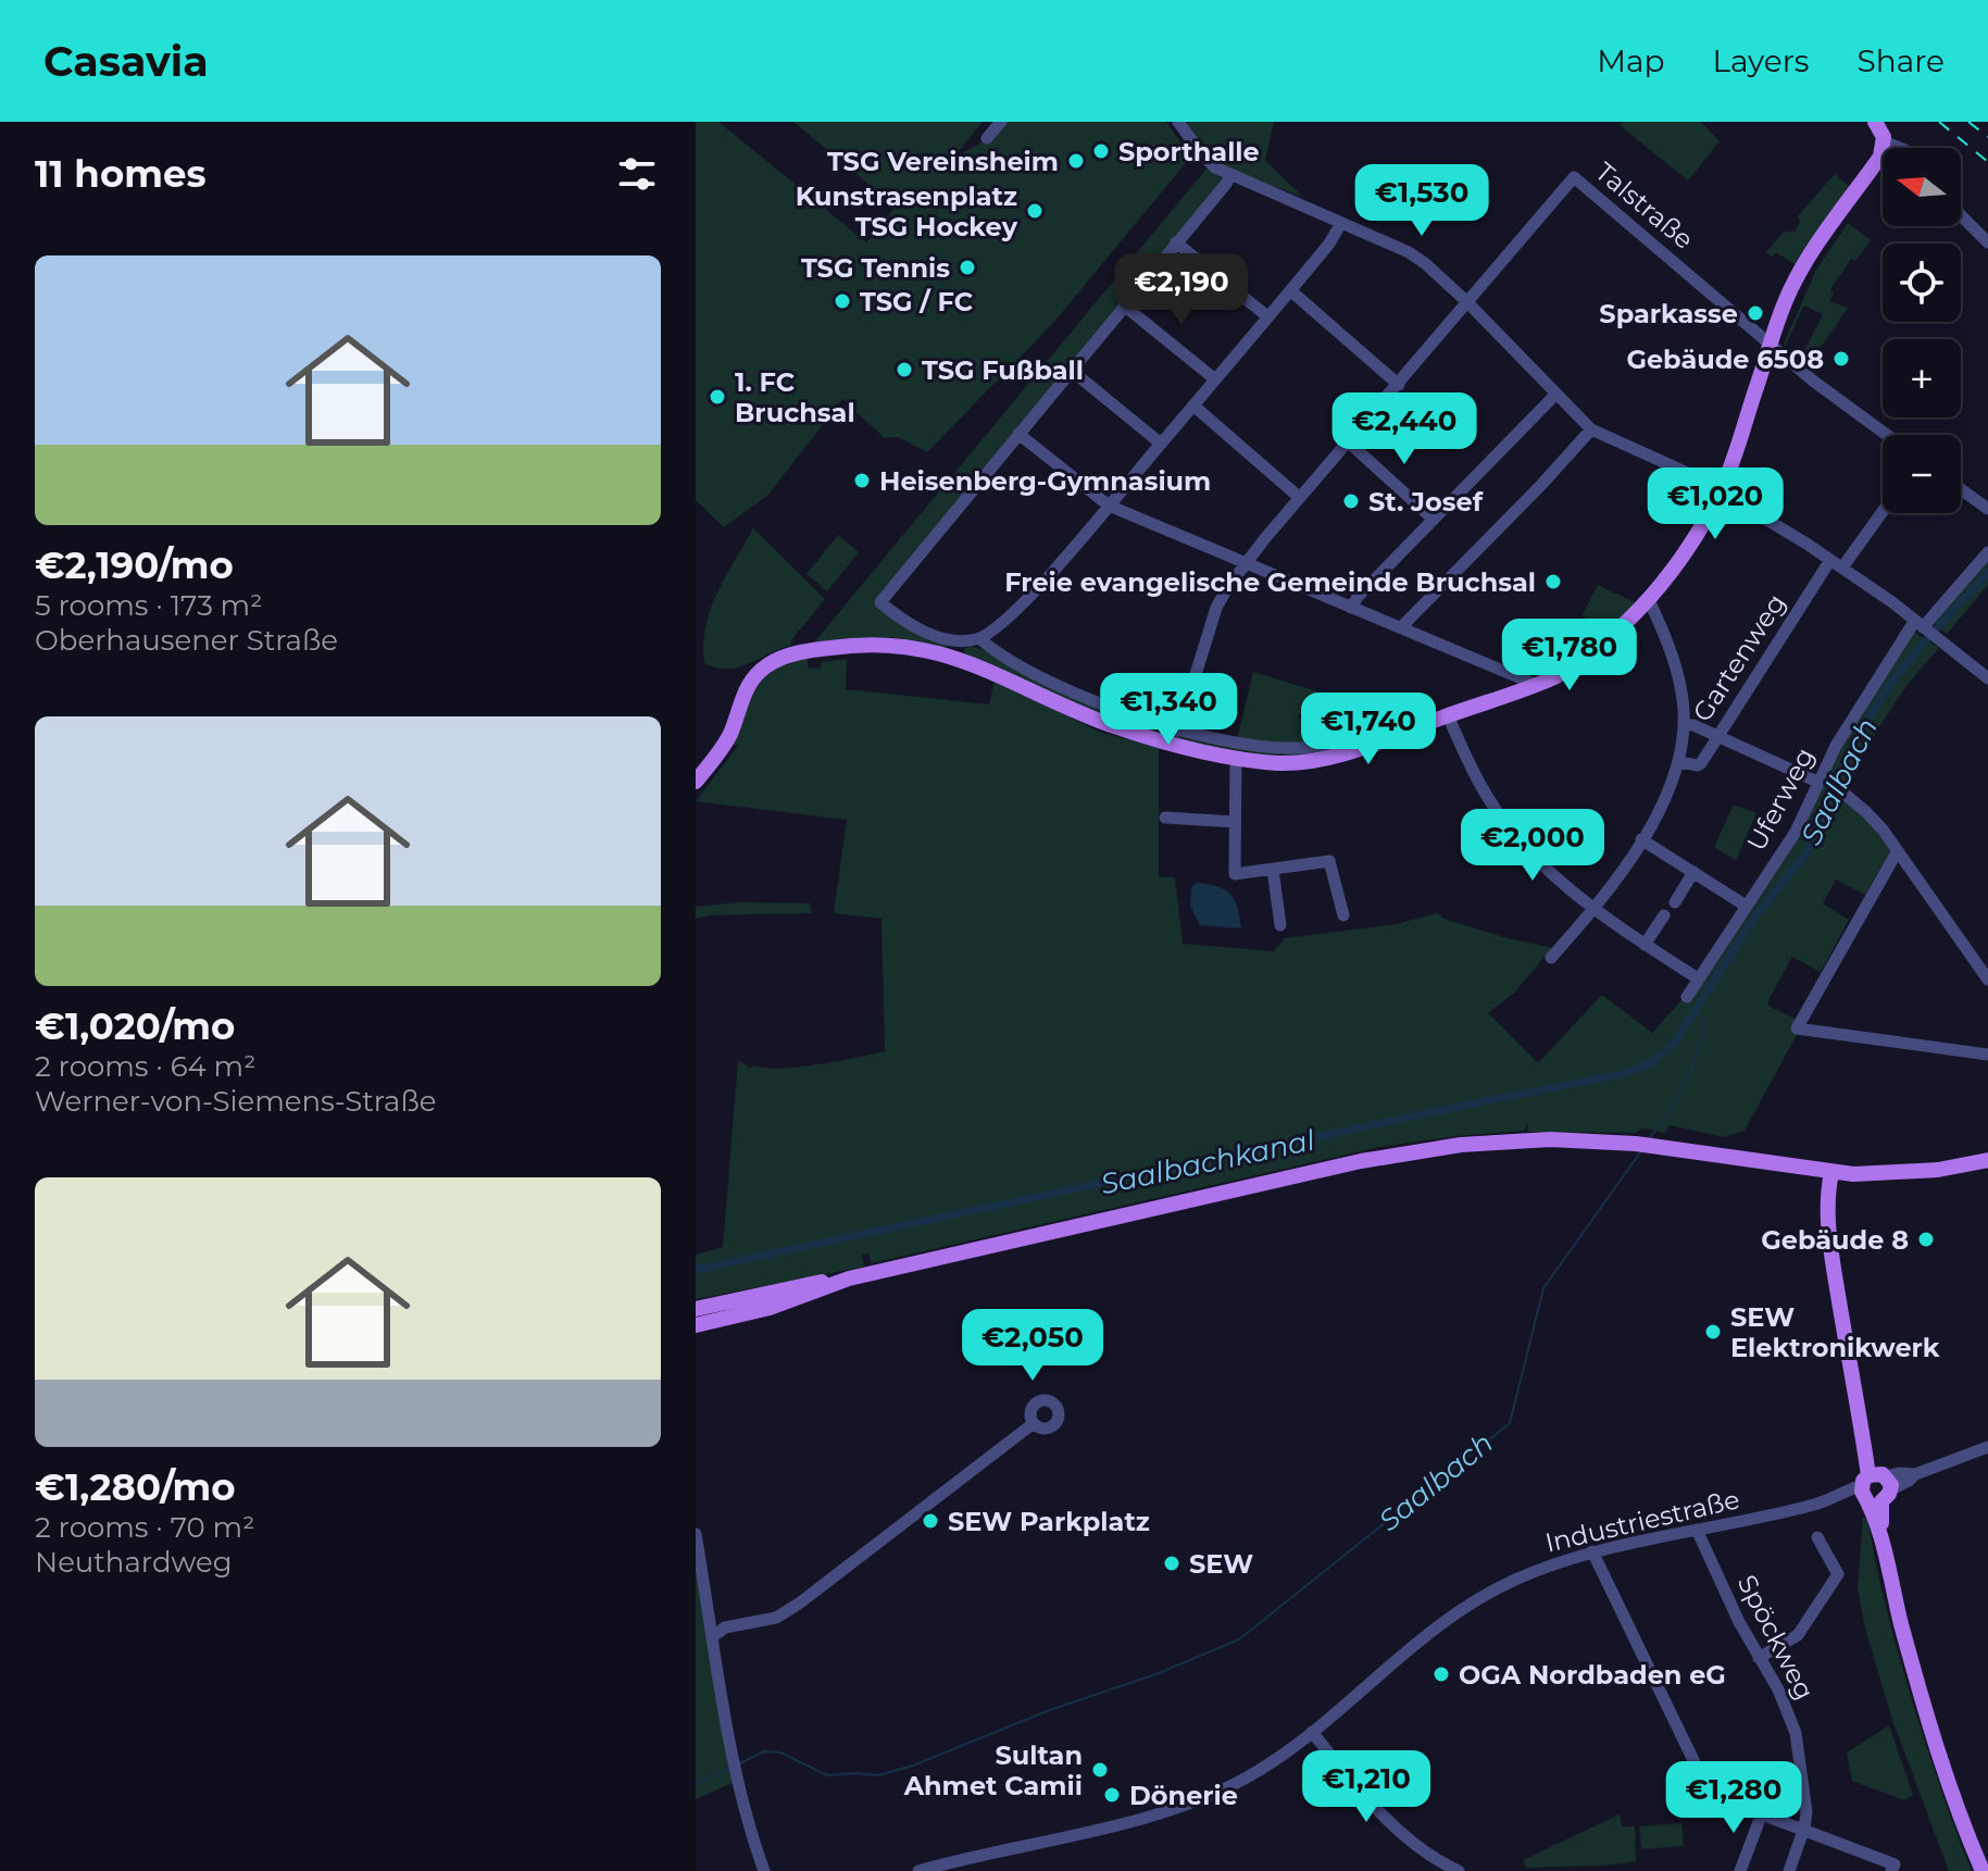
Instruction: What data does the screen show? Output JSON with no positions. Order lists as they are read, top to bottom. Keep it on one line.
{"streets":{"street":["Talstraße","Gartenweg","Uferweg","Industriestraße","Spöckweg"]},"crossings":[["Industriestraße","Spöckweg"]],"water":["Saalbach","Saalbachkanal"],"places":["Sporthalle","TSG Vereinsheim","Kunstrasenplatz TSG Hockey","TSG Tennis","TSG / FC","Sparkasse","Gebäude 6508","TSG Fußball","1. FC Bruchsal","Heisenberg-Gymnasium","St. Josef","Freie evangelische Gemeinde Bruchsal","Gebäude 8","SEW Elektronikwerk","SEW Parkplatz","SEW","OGA Nordbaden eG","Sultan Ahmet Camii","Dönerie"],"north":"left","page":{"header":"Casavia","nav":["Map","Layers","Share"],"heading":"11 homes","map_buttons":["+","−"],"price":["€1,530","€2,190","€2,440","€1,020","€1,780","€1,340","€1,740","€2,000","€2,050","€1,210","€1,280"],"list":[{"name":"€2,190/mo","note":"5 rooms · 173 m² · Oberhausener Straße"},{"name":"€1,020/mo","note":"2 rooms · 64 m² · Werner-von-Siemens-Straße"},{"name":"€1,280/mo","note":"2 rooms · 70 m² · Neuthardweg"}]}}
